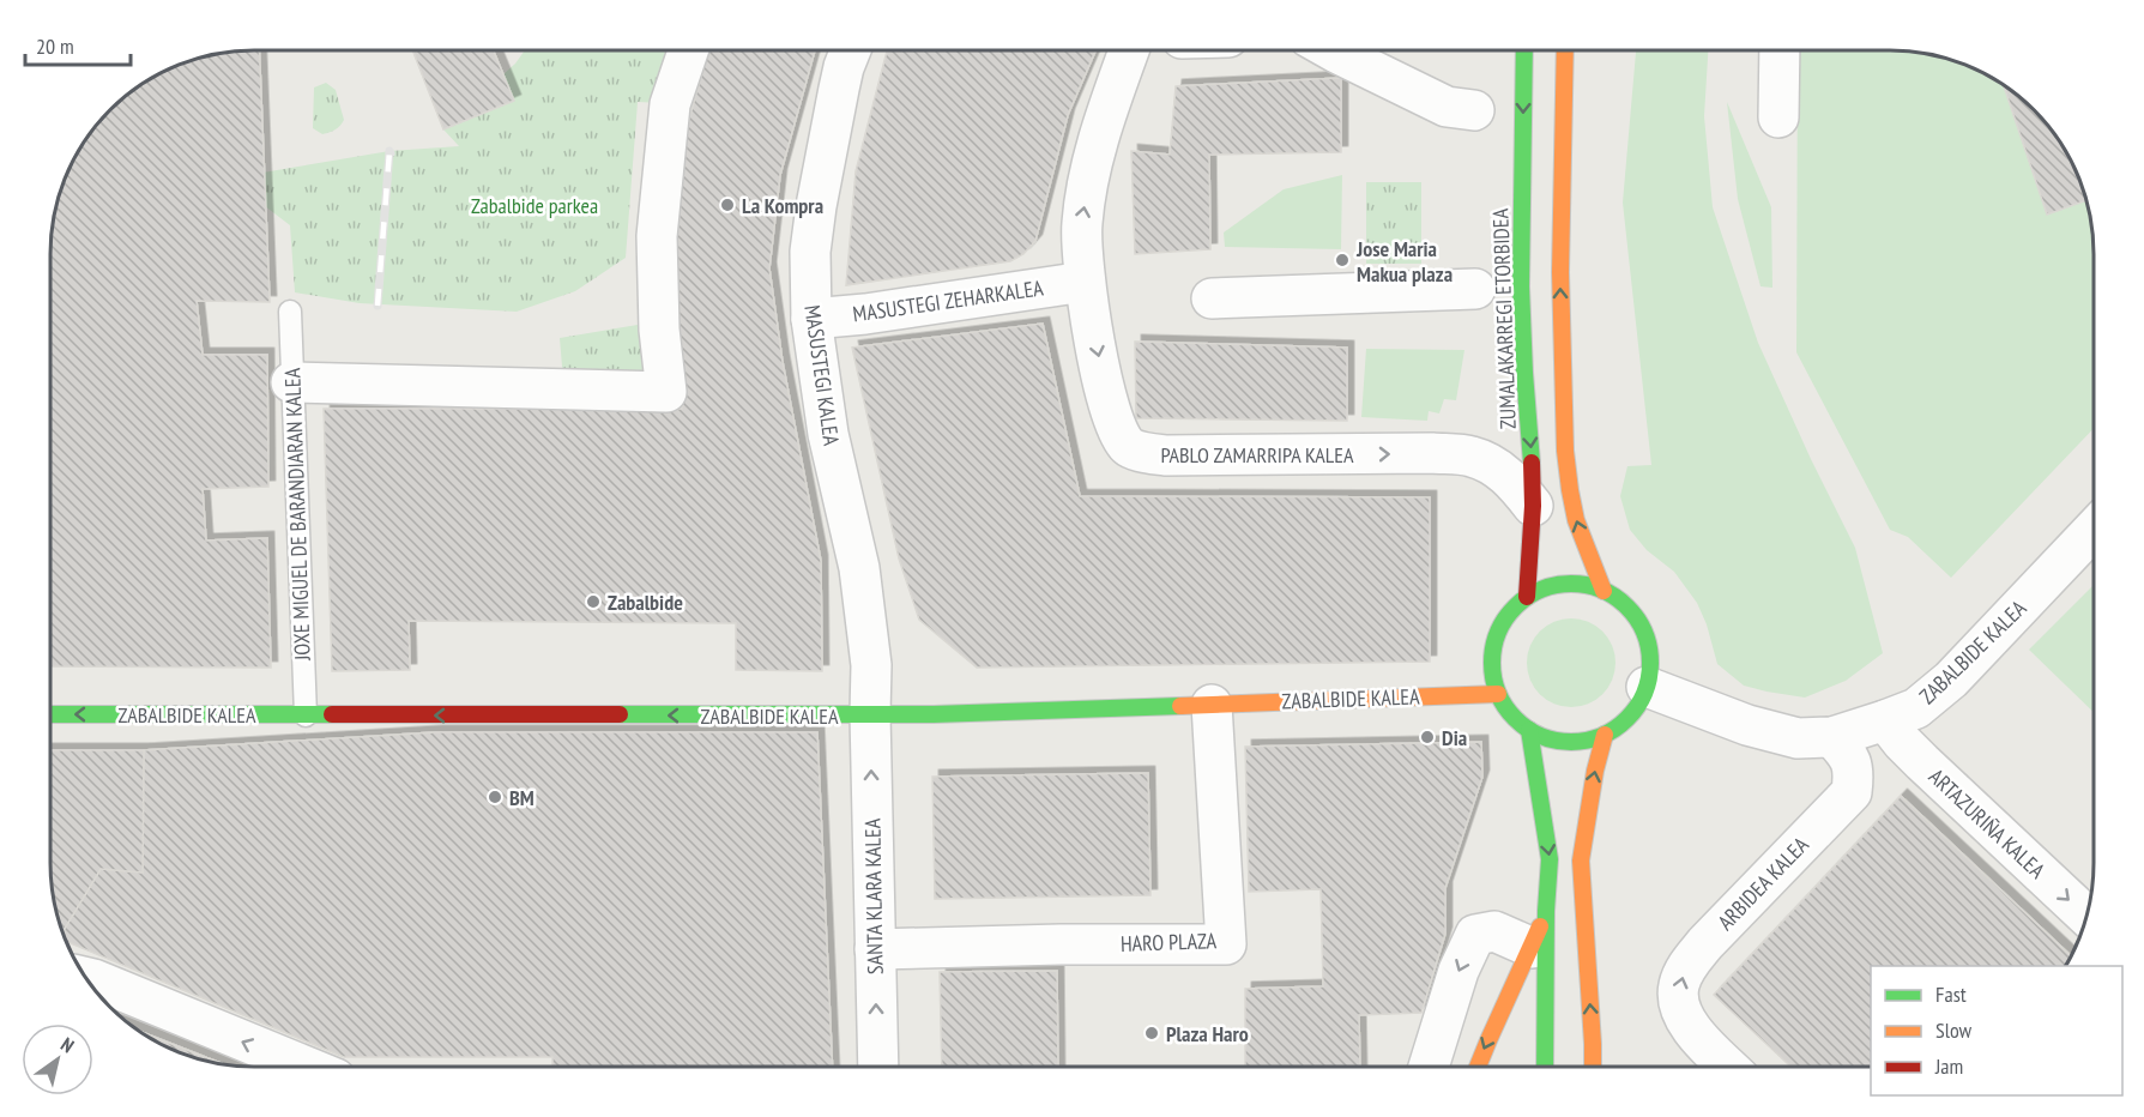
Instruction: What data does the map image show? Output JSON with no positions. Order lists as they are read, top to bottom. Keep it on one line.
{"streets":{"main road":["ZUMALAKARREGI ETORBIDEA","ZABALBIDE KALEA"],"street":["MASUSTEGI ZEHARKALEA","MASUSTEGI KALEA","PABLO ZAMARRIPA KALEA","ARTAZURIÑA KALEA","ARBIDEA KALEA","SANTA KLARA KALEA","HARO PLAZA"],"lane":["JOXE MIGUEL DE BARANDIARAN KALEA"]},"crossings":[["MASUSTEGI ZEHARKALEA","MASUSTEGI KALEA"],["MASUSTEGI ZEHARKALEA","PABLO ZAMARRIPA KALEA"],["ZUMALAKARREGI ETORBIDEA","PABLO ZAMARRIPA KALEA"],["ZUMALAKARREGI ETORBIDEA","ZABALBIDE KALEA"],["MASUSTEGI KALEA","ZABALBIDE KALEA"],["MASUSTEGI KALEA","SANTA KLARA KALEA"],["JOXE MIGUEL DE BARANDIARAN KALEA","ZABALBIDE KALEA"],["ZABALBIDE KALEA","ARTAZURIÑA KALEA"],["ZABALBIDE KALEA","SANTA KLARA KALEA"],["ZABALBIDE KALEA","HARO PLAZA"],["ARTAZURIÑA KALEA","ARBIDEA KALEA"],["SANTA KLARA KALEA","HARO PLAZA"]],"one_way":["ZABALBIDE KALEA","ARTAZURIÑA KALEA","ARBIDEA KALEA","SANTA KLARA KALEA"],"parks":["Zabalbide parkea"],"places":["La Kompra","Jose Maria Makua plaza","Zabalbide","Dia","BM","Plaza Haro"],"legend":["Fast","Slow","Jam"],"scale_bar":"20 m","north":"top right"}
